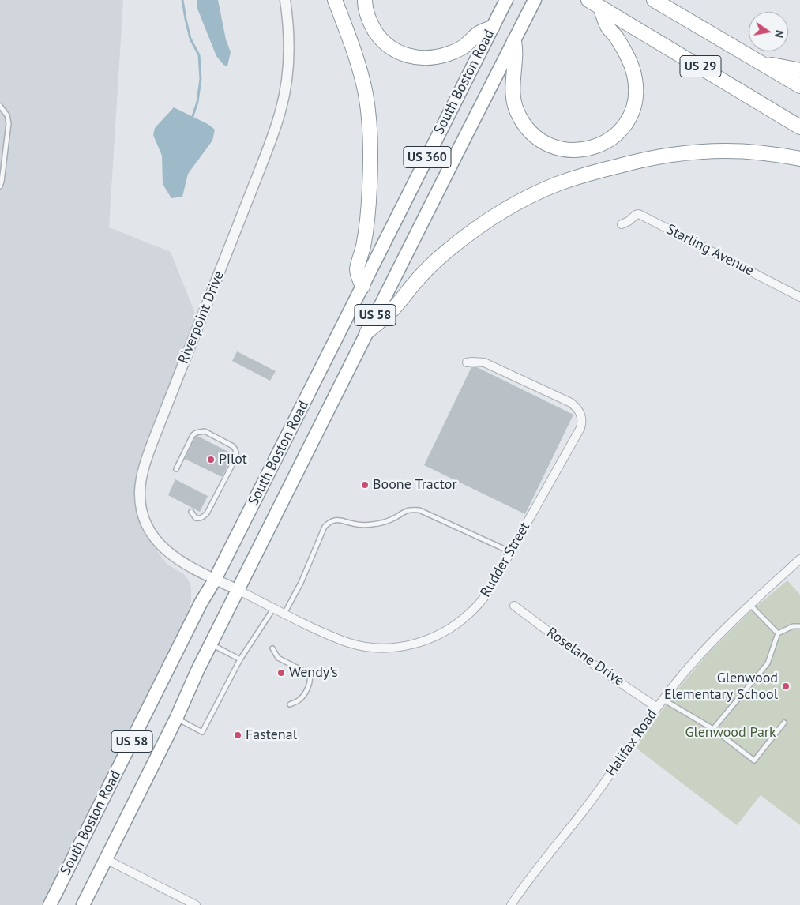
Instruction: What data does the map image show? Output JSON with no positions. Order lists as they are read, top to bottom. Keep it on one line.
{"streets":{"highway":["US 29","South Boston Road","US 360","US 58"],"street":["Starling Avenue","Riverpoint Drive","Rudder Street","Roselane Drive","Halifax Road"]},"crossings":[["South Boston Road","US 58"],["South Boston Road","Riverpoint Drive"],["South Boston Road","Rudder Street"],["Riverpoint Drive","Rudder Street"],["Roselane Drive","Halifax Road"]],"parks":["Glenwood Park"],"places":["Pilot","Boone Tractor","Wendy's","Glenwood Elementary School","Fastenal"],"north":"right"}
